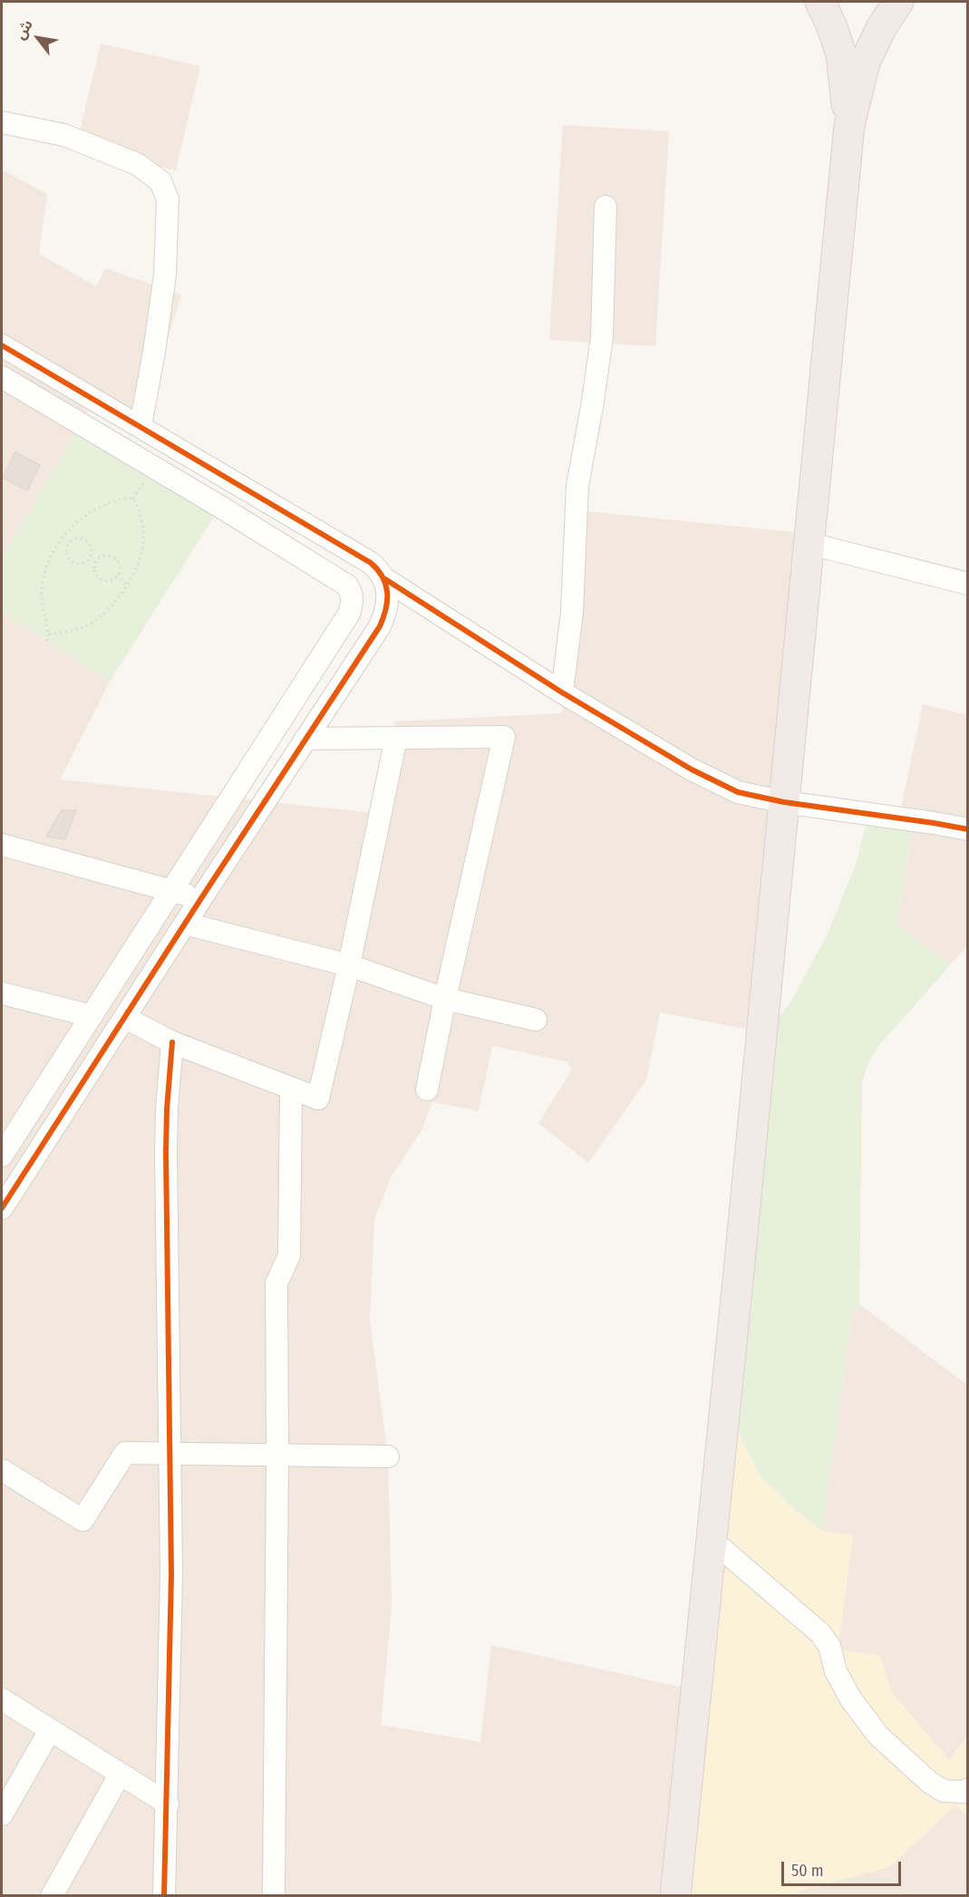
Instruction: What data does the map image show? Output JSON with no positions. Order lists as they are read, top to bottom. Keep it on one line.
{"scale_bar":"50 m","north":"top left"}
